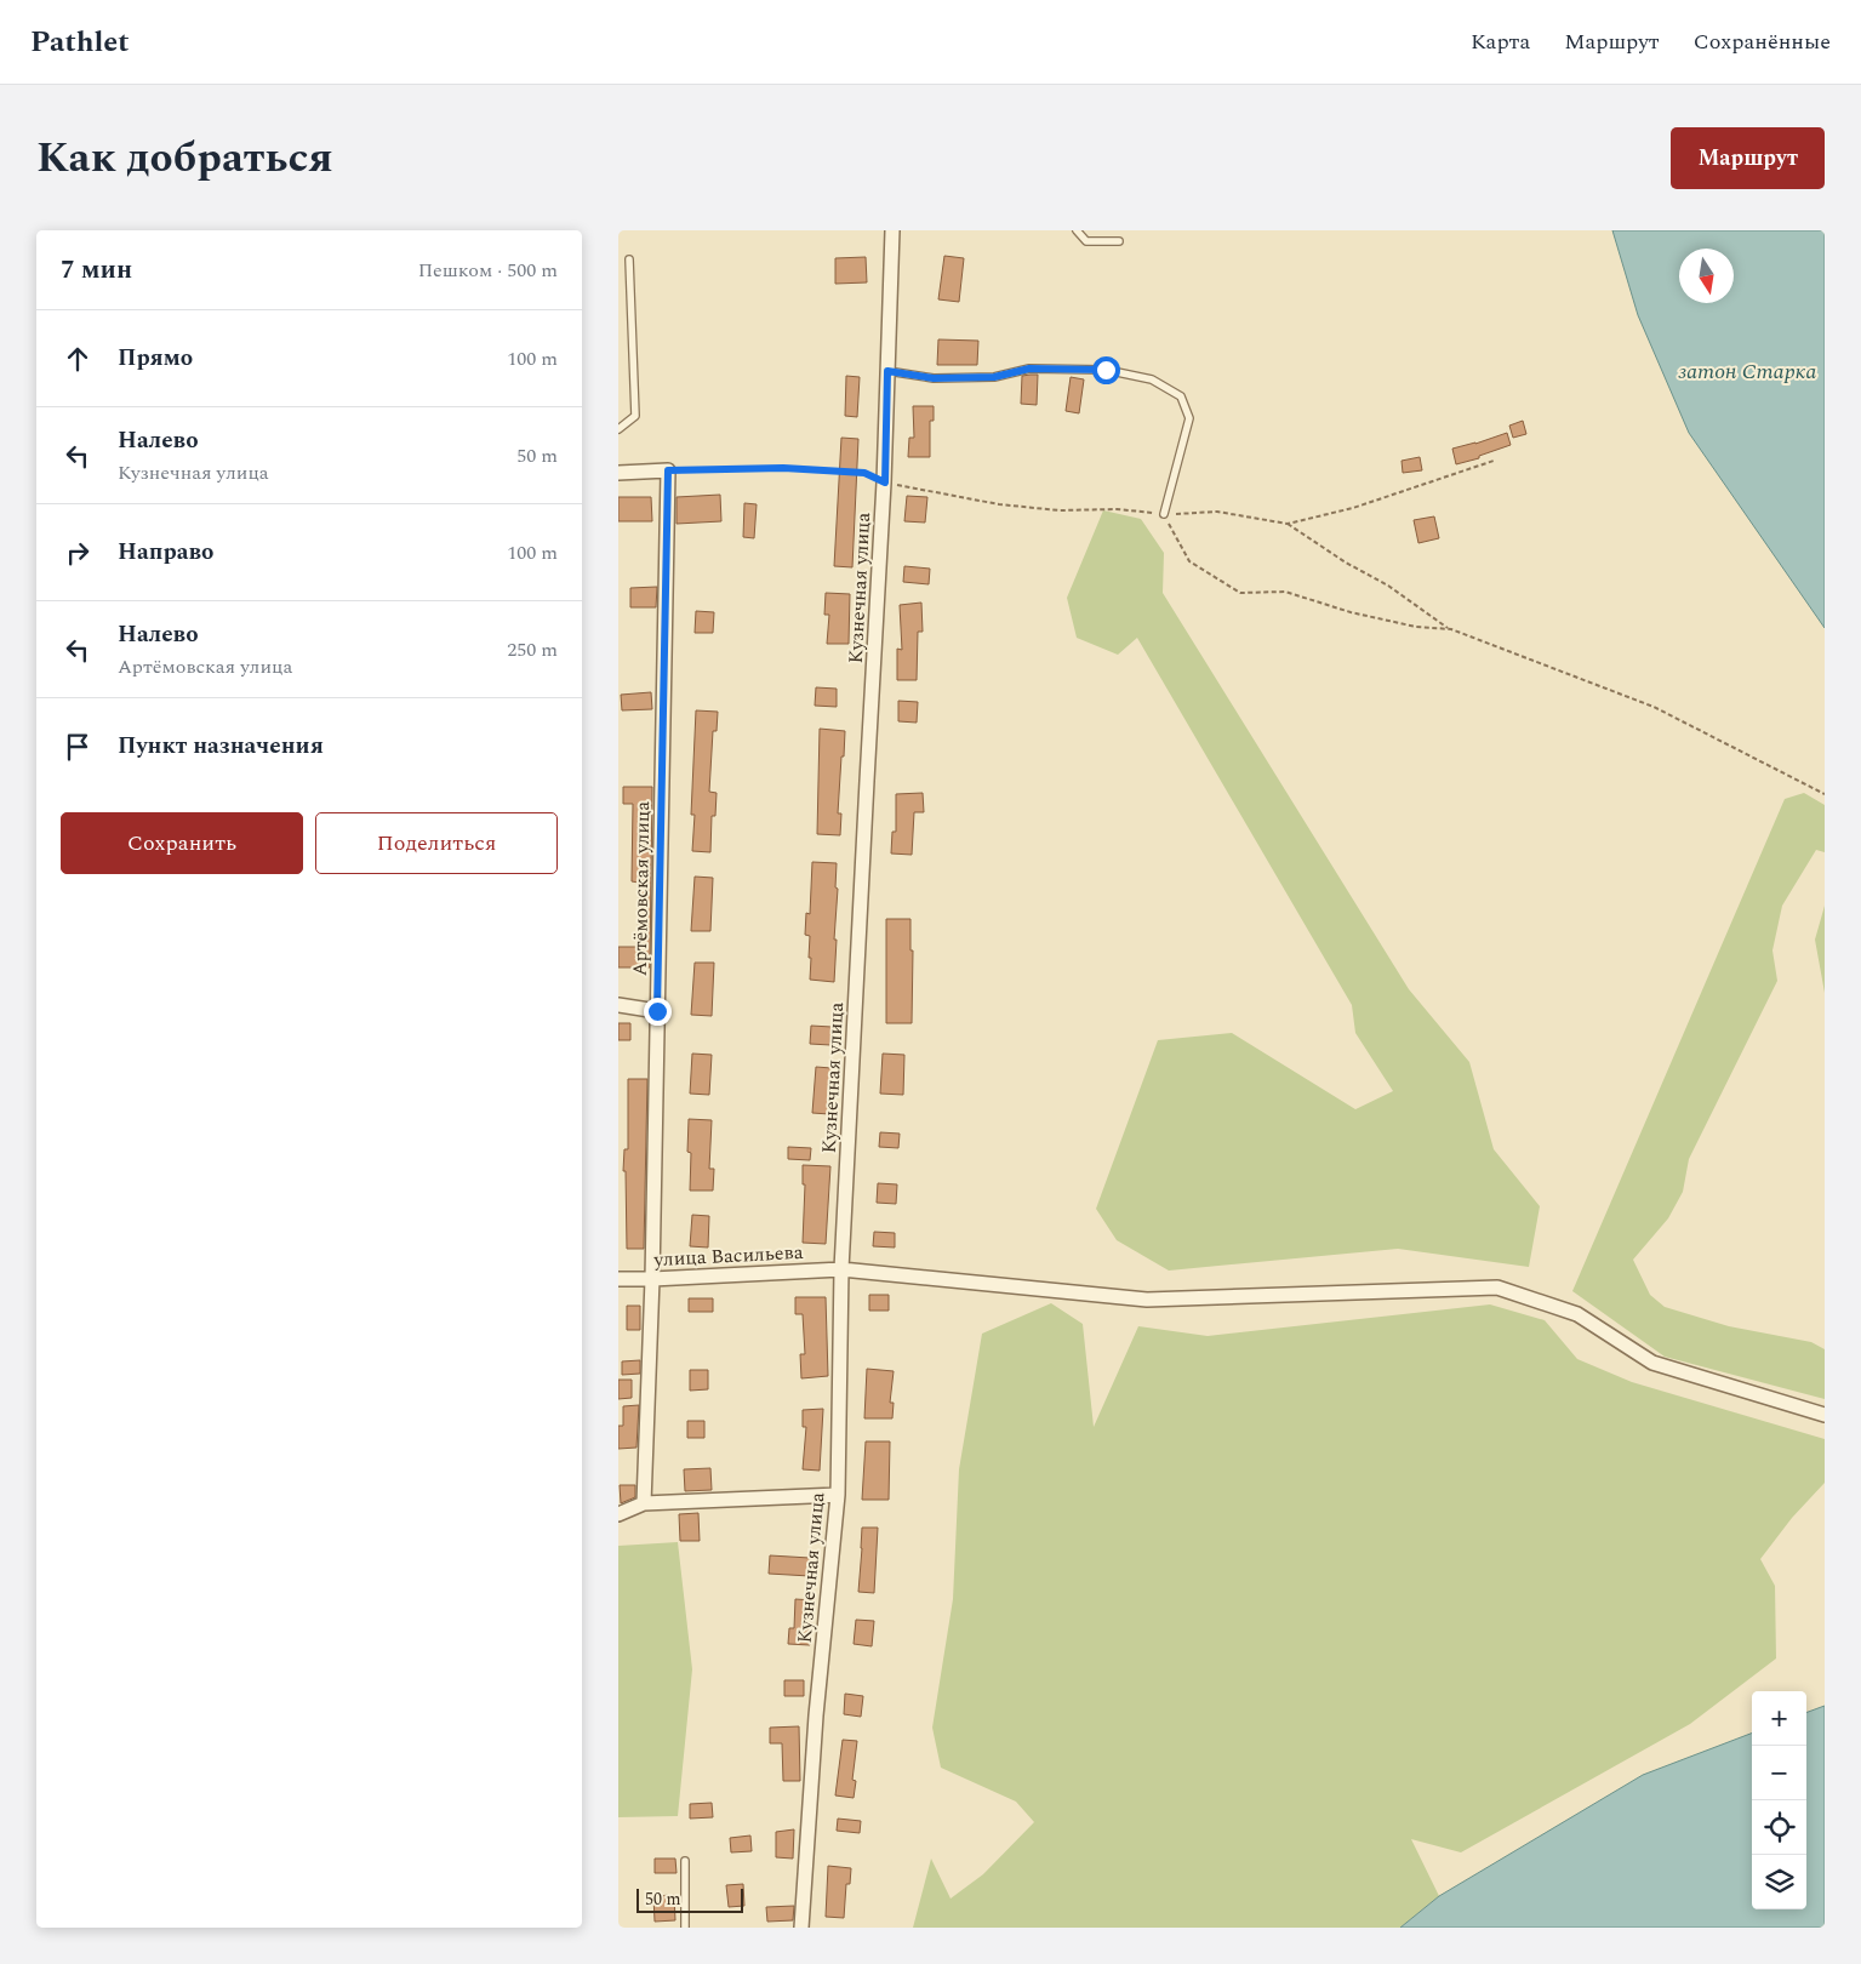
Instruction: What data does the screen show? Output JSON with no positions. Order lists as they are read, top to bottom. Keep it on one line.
{"streets":{"street":["Кузнечная улица","Артёмовская улица","улица Васильева"]},"crossings":[["Кузнечная улица","улица Васильева"],["Артёмовская улица","улица Васильева"]],"water":["затон Старка"],"scale_bar":"50 m","north":"bottom","page":{"header":"Pathlet","nav":["Карта","Маршрут","Сохранённые"],"title":"Как добраться","buttons":["Маршрут",["Сохранить","Поделиться"]],"heading":["7 мин","Пешком · 500 m"],"list":[["Прямо","100 m"],["Налево","Кузнечная улица","50 m"],["Направо","100 m"],["Налево","Артёмовская улица","250 m"],"Пункт назначения"],"map_buttons":["+","−"],"scale":"50 m"}}
